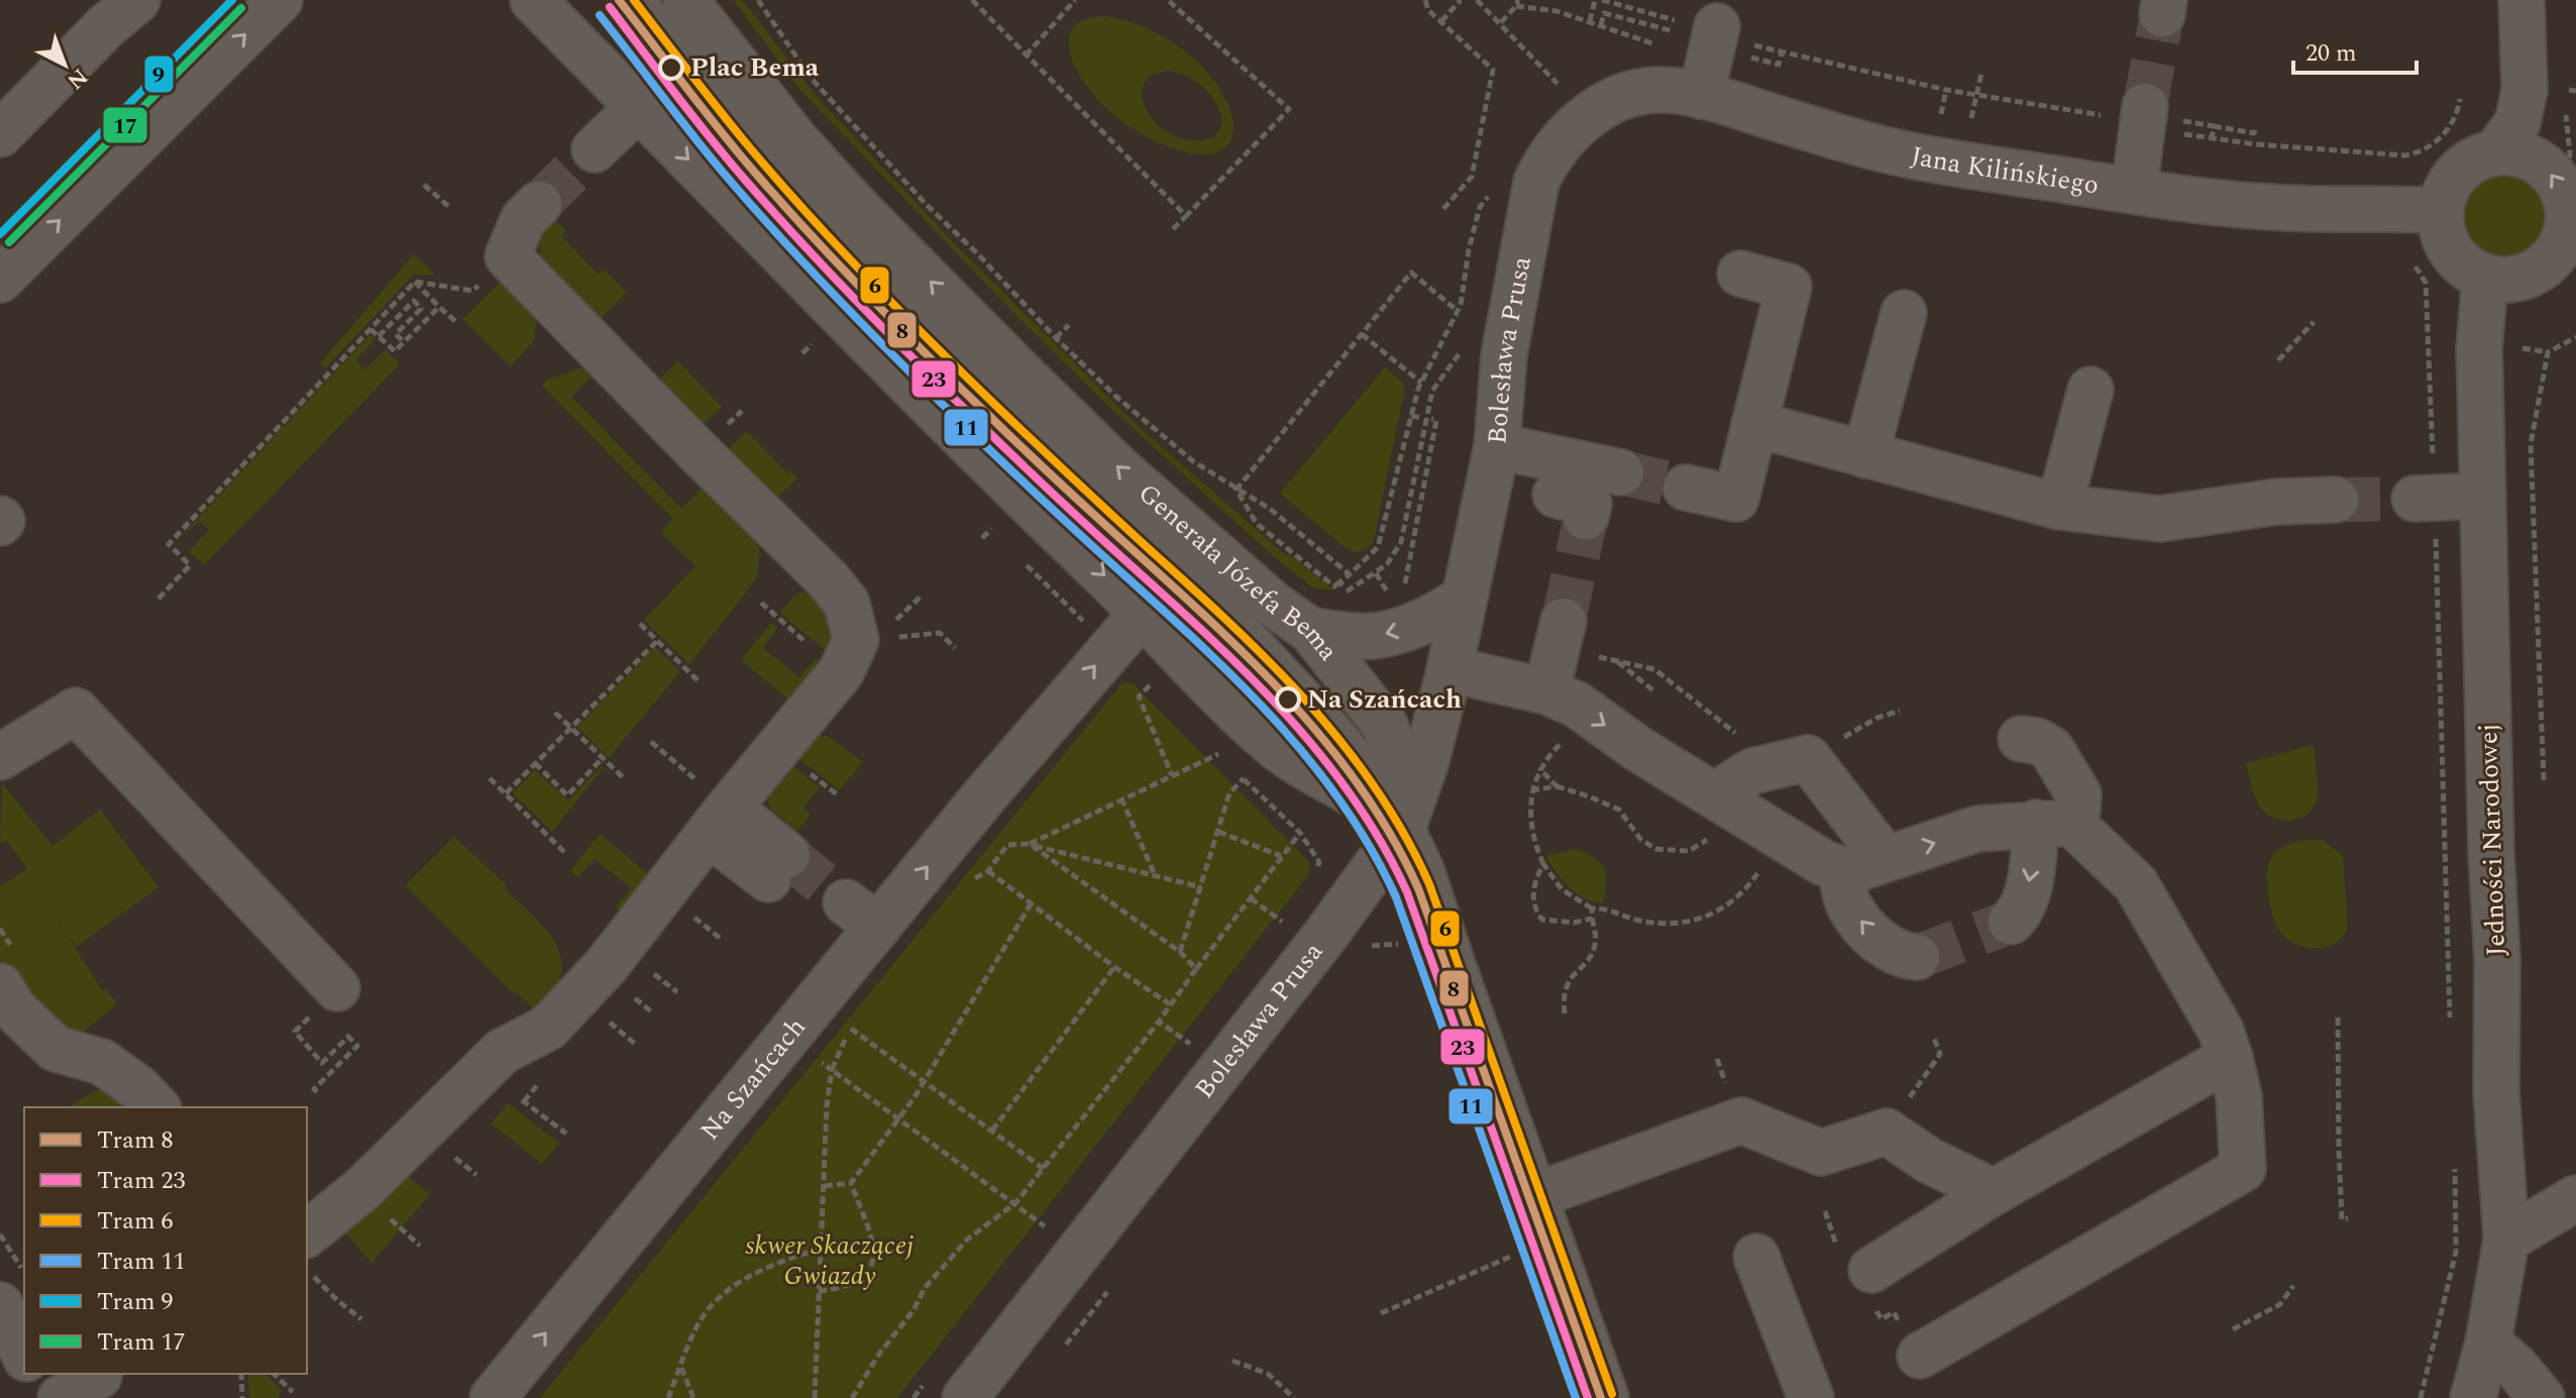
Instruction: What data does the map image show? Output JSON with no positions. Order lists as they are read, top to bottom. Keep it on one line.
{"streets":{"street":["Jana Kilińskiego","Bolesława Prusa","Generała Józefa Bema","Jedności Narodowej","Na Szańcach"]},"crossings":[["Jana Kilińskiego","Bolesława Prusa"],["Jana Kilińskiego","Jedności Narodowej"],["Bolesława Prusa","Generała Józefa Bema"]],"parks":["skwer Skaczącej Gwiazdy"],"places":["Plac Bema","Na Szańcach"],"lines":["tram line 8","tram line 6","tram line 9","tram line 23","tram line 17","tram line 11"],"legend":["Tram 8","Tram 23","Tram 6","Tram 11","Tram 9","Tram 17"],"scale_bar":"20 m","north":"bottom right"}
